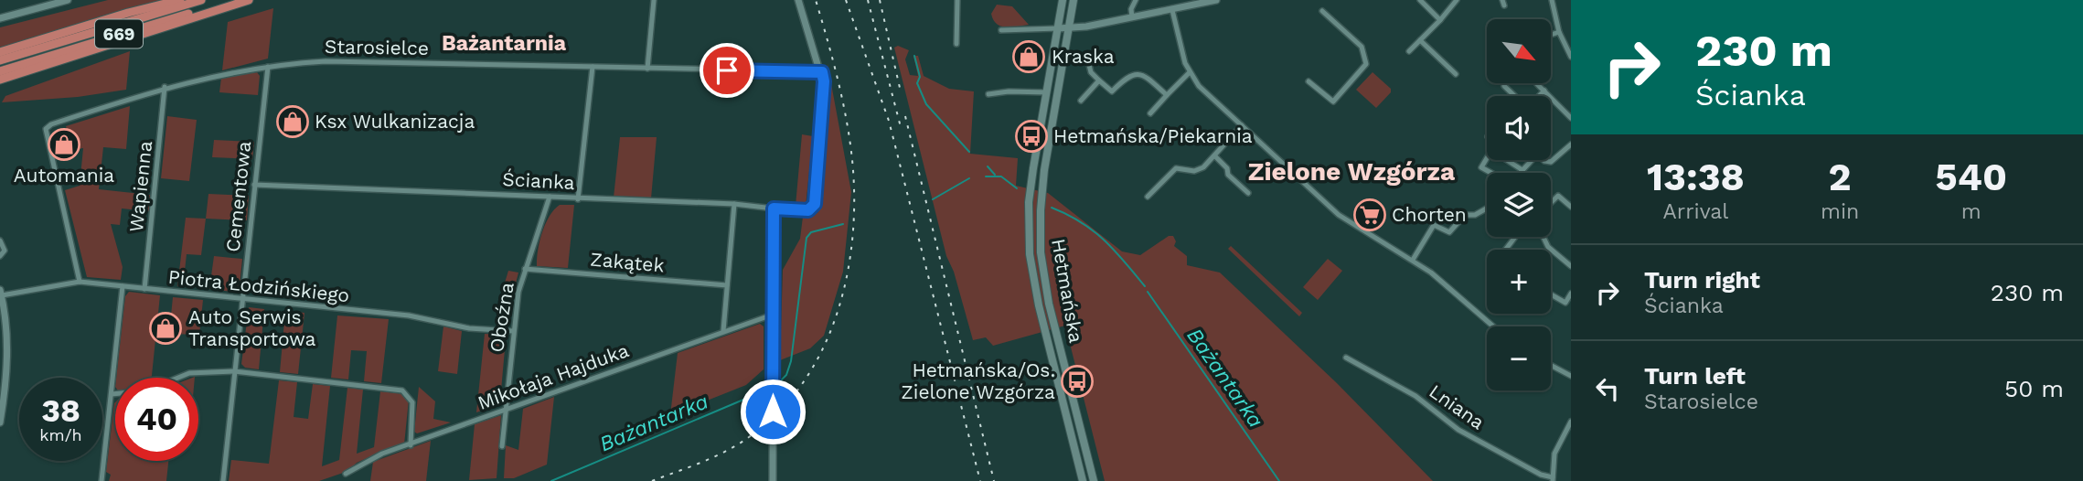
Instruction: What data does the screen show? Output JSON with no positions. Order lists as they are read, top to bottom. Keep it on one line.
{"streets":{"main road":["669","Hetmańska"],"street":["Starosielce","Ścianka","Wapienna","Cementowa","Zakątek","Piotra Łodzińskiego","Oboźna","Mikołaja Hajduka","Lniana"]},"crossings":[["Starosielce","Ścianka"],["Starosielce","Wapienna"],["Starosielce","Cementowa"],["Starosielce","Piotra Łodzińskiego"],["Ścianka","Cementowa"],["Ścianka","Oboźna"],["Wapienna","Piotra Łodzińskiego"],["Cementowa","Piotra Łodzińskiego"],["Zakątek","Oboźna"],["Piotra Łodzińskiego","Oboźna"],["Oboźna","Mikołaja Hajduka"]],"districts":["Bażantarnia","Zielone Wzgórza"],"water":["Bażantarka"],"places":{"shop":["Kraska","Ksx Wulkanizacja","Automania","Auto Serwis Transportowa"],"bus stop":["Hetmańska/Piekarnia","Hetmańska/Os. Zielone Wzgórza"],"supermarket":["Chorten"]},"north":"bottom right","page":{"turn":["230 m","Ścianka"],"map_buttons":["+","−"],"eta":["13:38","Arrival","2","min","540","m"],"list":[{"name":"Turn right","note":"Ścianka","value":"230 m"},{"name":"Turn left","note":"Starosielce","value":"50 m"}],"speed":"38 km/h","limit":"40"}}
